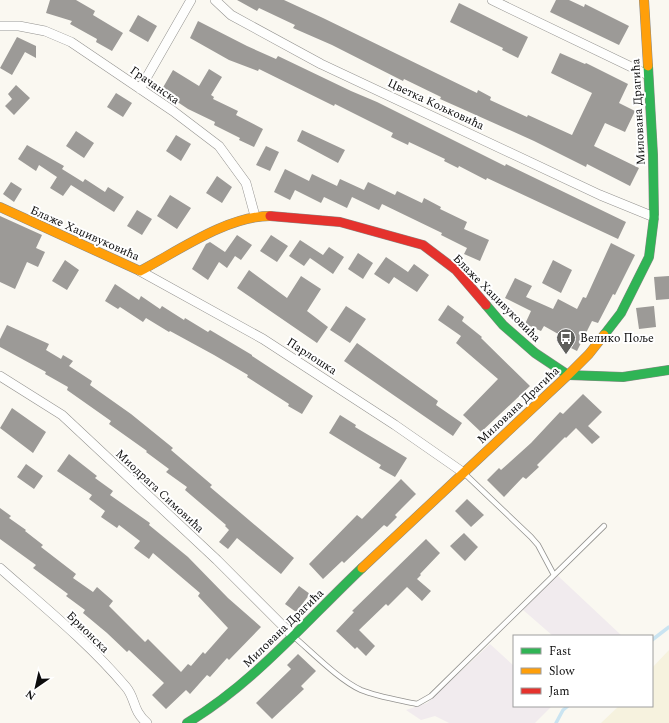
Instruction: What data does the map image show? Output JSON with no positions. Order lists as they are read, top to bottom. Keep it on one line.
{"streets":{"street":["Грачанска","Цветка Кољковића","Милована Драгића","Блаже Хаџивуковића","Парлошка","Миодрага Симовића","Брионска"]},"crossings":[["Грачанска","Блаже Хаџивуковића"],["Цветка Кољковића","Милована Драгића"],["Милована Драгића","Блаже Хаџивуковића"],["Милована Драгића","Парлошка"],["Милована Драгића","Миодрага Симовића"],["Блаже Хаџивуковића","Парлошка"]],"places":{"bus stop":["Велико Поље"]},"legend":["Fast","Slow","Jam"],"north":"bottom left"}
